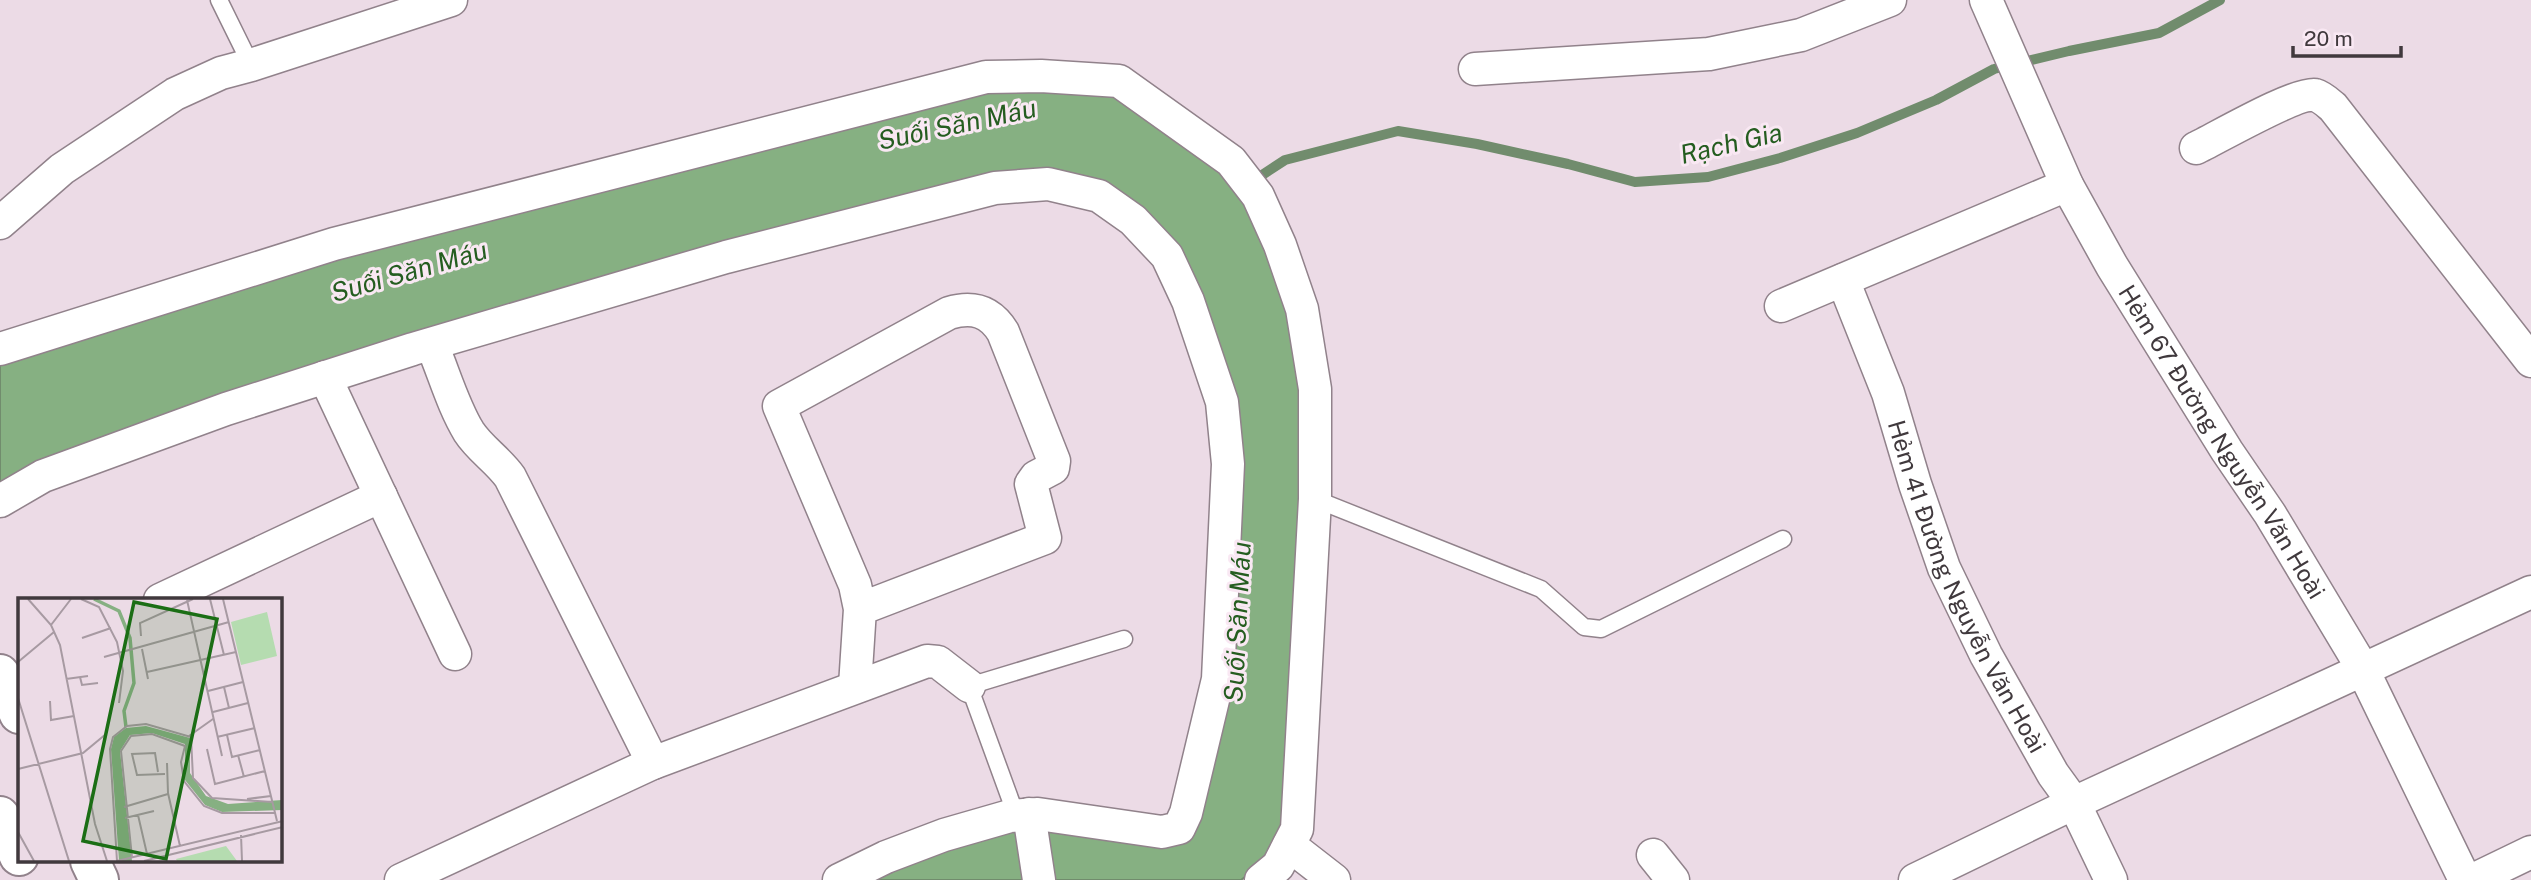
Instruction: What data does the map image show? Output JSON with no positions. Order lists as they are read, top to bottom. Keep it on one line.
{"streets":{"street":["Hẻm 67 Đường Nguyễn Văn Hoài","Hẻm 41 Đường Nguyễn Văn Hoài"]},"water":["Suối Săn Máu","Rạch Gia"],"scale_bar":"20 m"}
